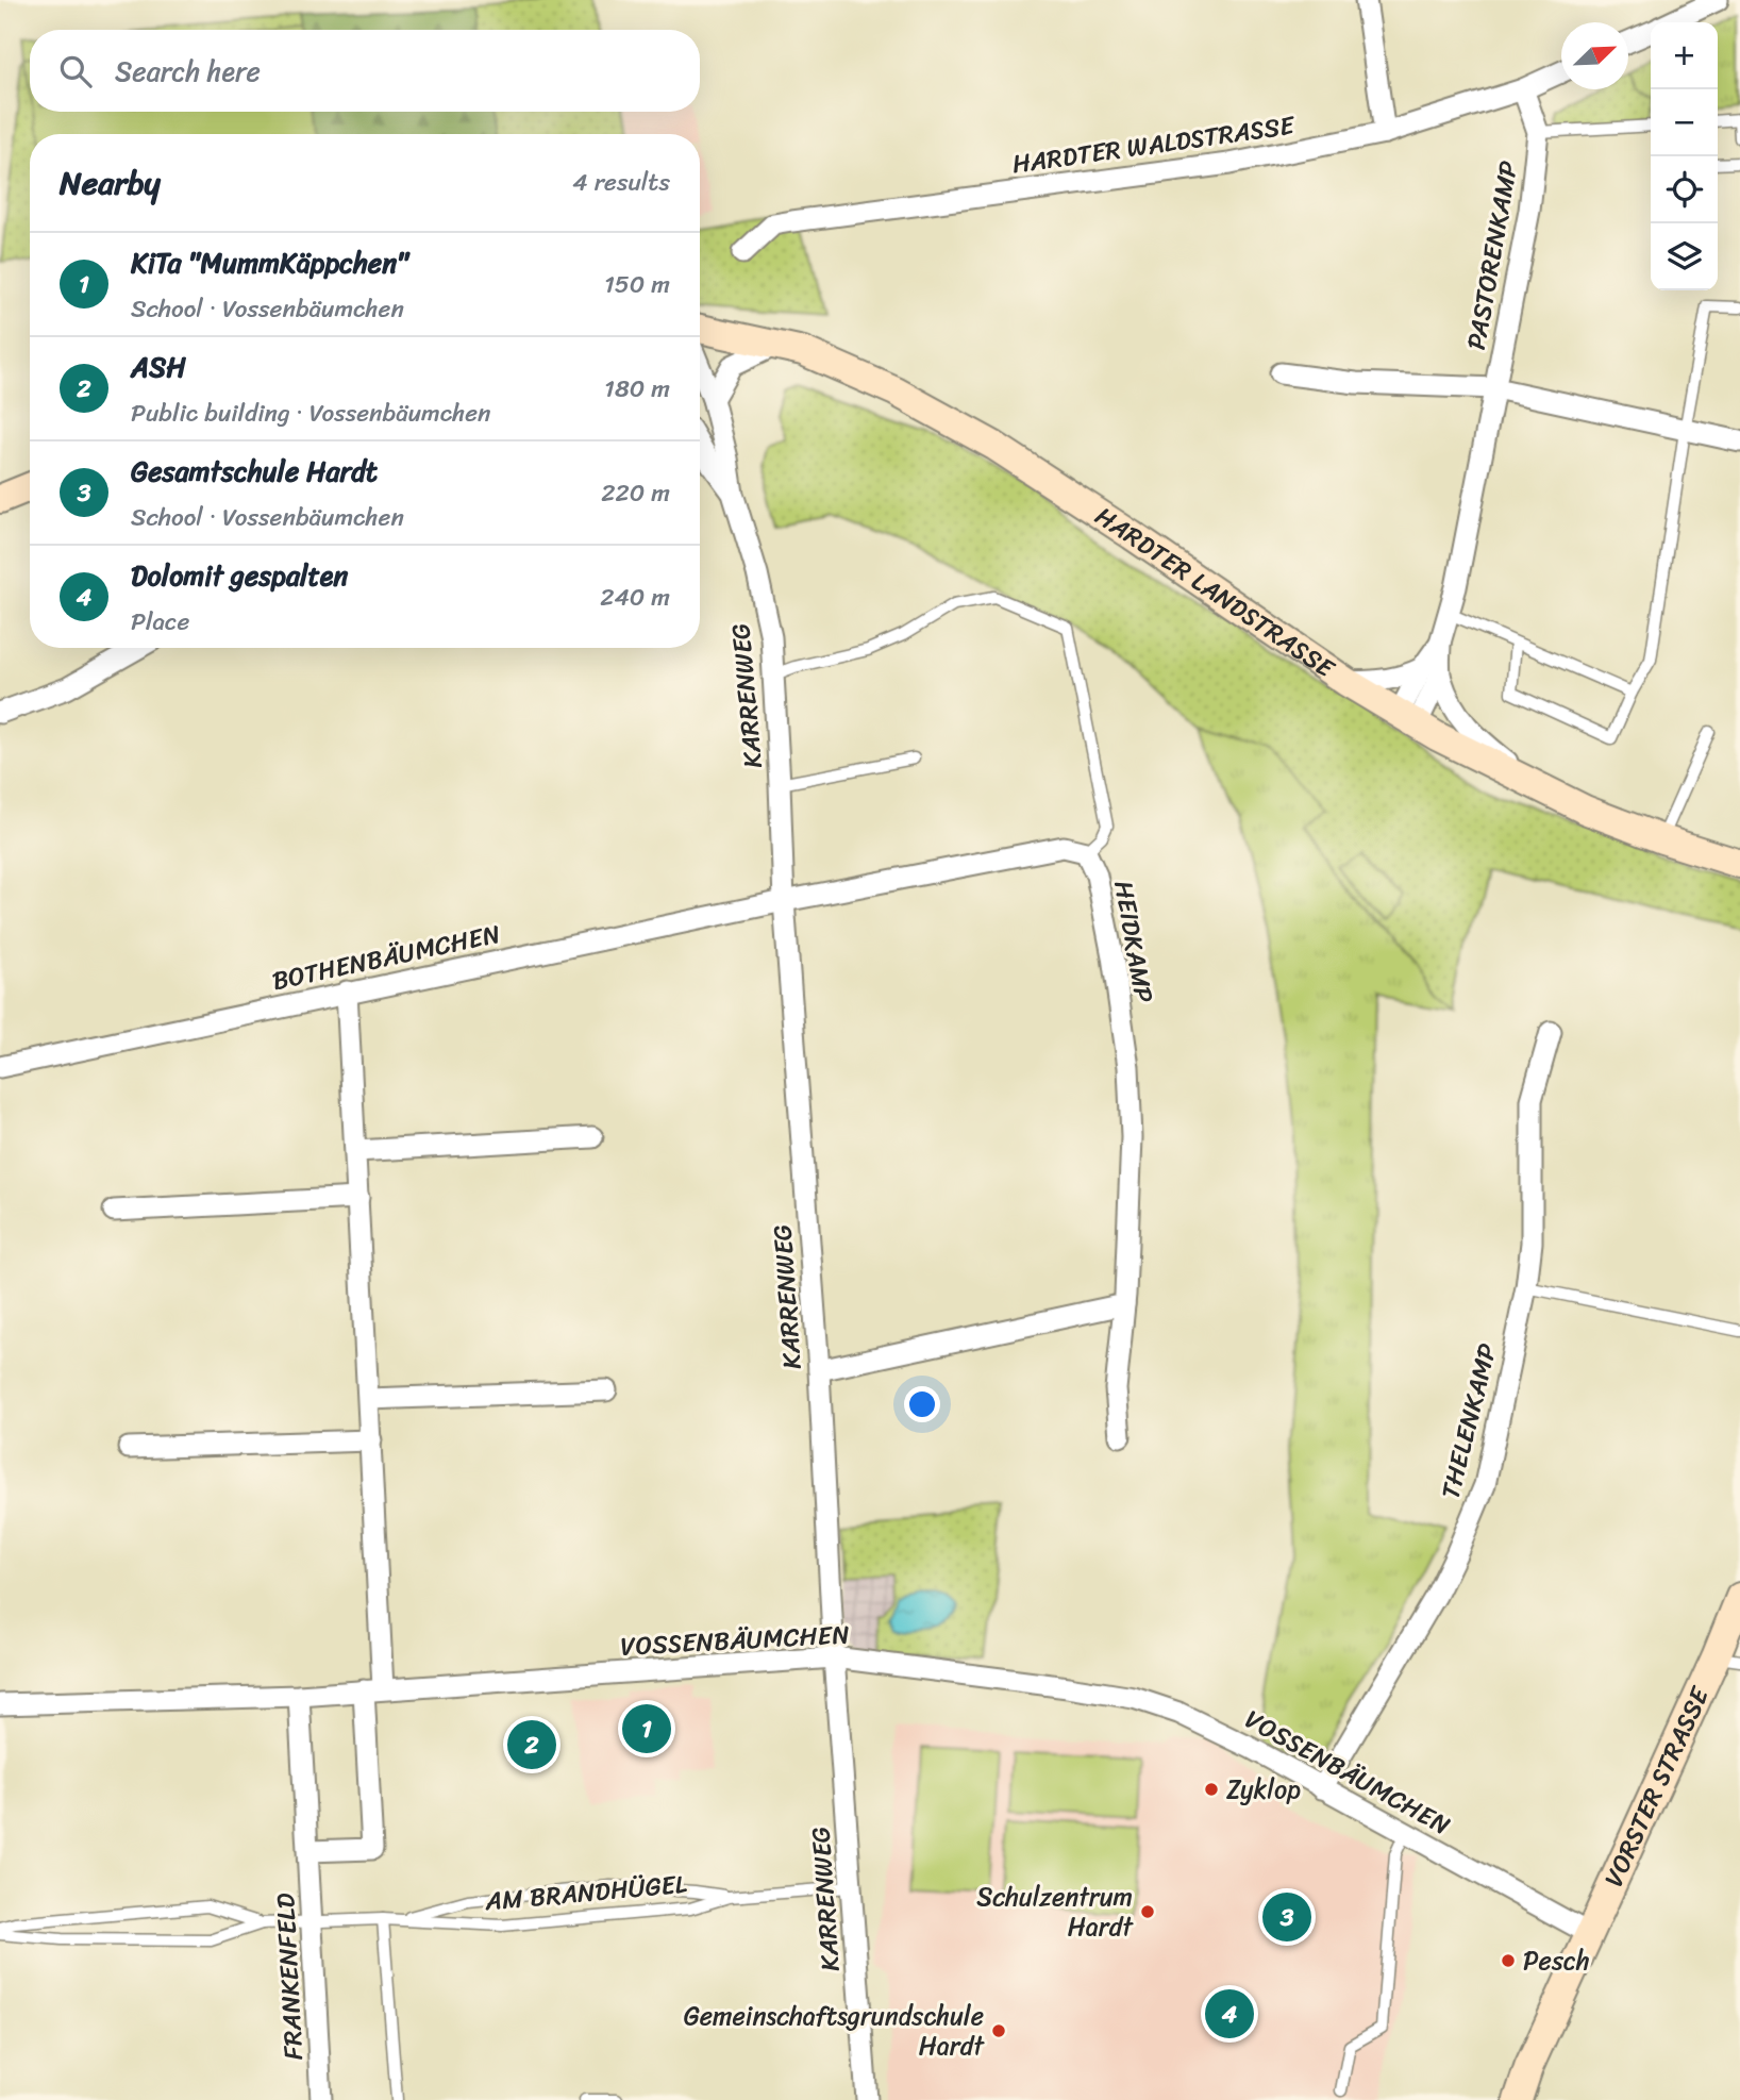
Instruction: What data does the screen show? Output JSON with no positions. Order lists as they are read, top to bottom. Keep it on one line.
{"streets":{"main road":["HARDTER LANDSTRASSE","VORSTER STRASSE"],"street":["HARDTER WALDSTRASSE","PASTORENKAMP","KARRENWEG","HEIDKAMP","BOTHENBÄUMCHEN","THELENKAMP","VOSSENBÄUMCHEN","FRANKENFELD"],"lane":["AM BRANDHÜGEL"]},"crossings":[["HARDTER WALDSTRASSE","PASTORENKAMP"],["PASTORENKAMP","HARDTER LANDSTRASSE"],["KARRENWEG","HEIDKAMP"],["KARRENWEG","BOTHENBÄUMCHEN"],["KARRENWEG","VOSSENBÄUMCHEN"],["KARRENWEG","AM BRANDHÜGEL"],["HEIDKAMP","BOTHENBÄUMCHEN"],["THELENKAMP","VOSSENBÄUMCHEN"],["VOSSENBÄUMCHEN","VORSTER STRASSE"],["VOSSENBÄUMCHEN","FRANKENFELD"],["AM BRANDHÜGEL","FRANKENFELD"]],"places":["Zyklop","Schulzentrum Hardt","Pesch","Gemeinschaftsgrundschule Hardt"],"north":"top right","page":{"map_buttons":["+","−"],"search":"Search here","heading":["Nearby","4 results"],"list":[{"mark":"1","name":"KiTa \"MummKäppchen\"","note":"School · Vossenbäumchen","value":"150 m"},{"mark":"2","name":"ASH","note":"Public building · Vossenbäumchen","value":"180 m"},{"mark":"3","name":"Gesamtschule Hardt","note":"School · Vossenbäumchen","value":"220 m"},{"mark":"4","name":"Dolomit gespalten","note":"Place","value":"240 m"}],"pins":["1","2","3","4"]}}
